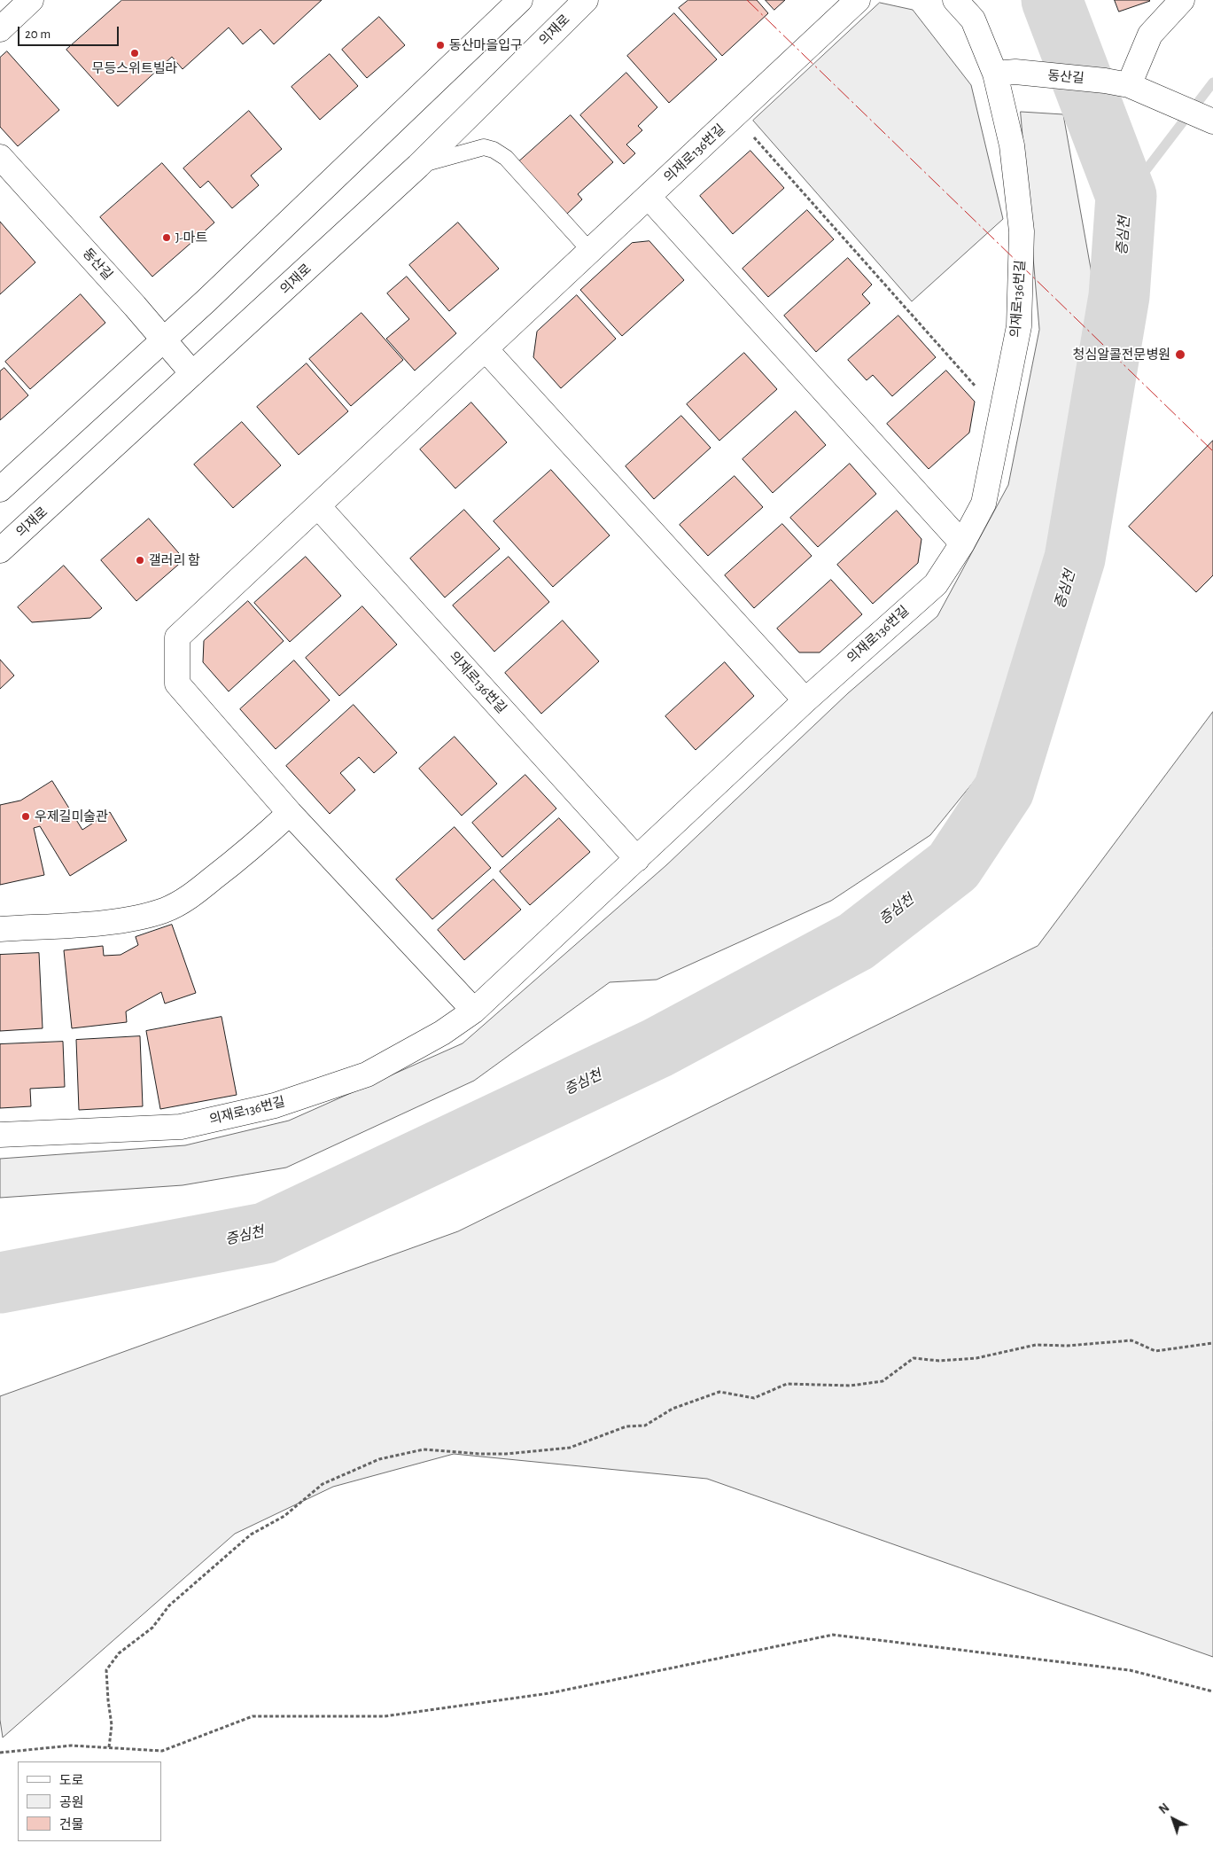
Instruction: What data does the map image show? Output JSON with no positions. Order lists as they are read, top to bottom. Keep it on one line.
{"streets":{"street":["의재로","동산길","의재로136번길"]},"crossings":[["의재로","동산길"],["동산길","의재로136번길"]],"water":["증심천"],"places":["동산마을입구","무등스위트빌라","J-마트","청심알콜전문병원","갤러리 함","우제길미술관"],"legend":["도로","공원","건물"],"scale_bar":"20 m","north":"top left"}
